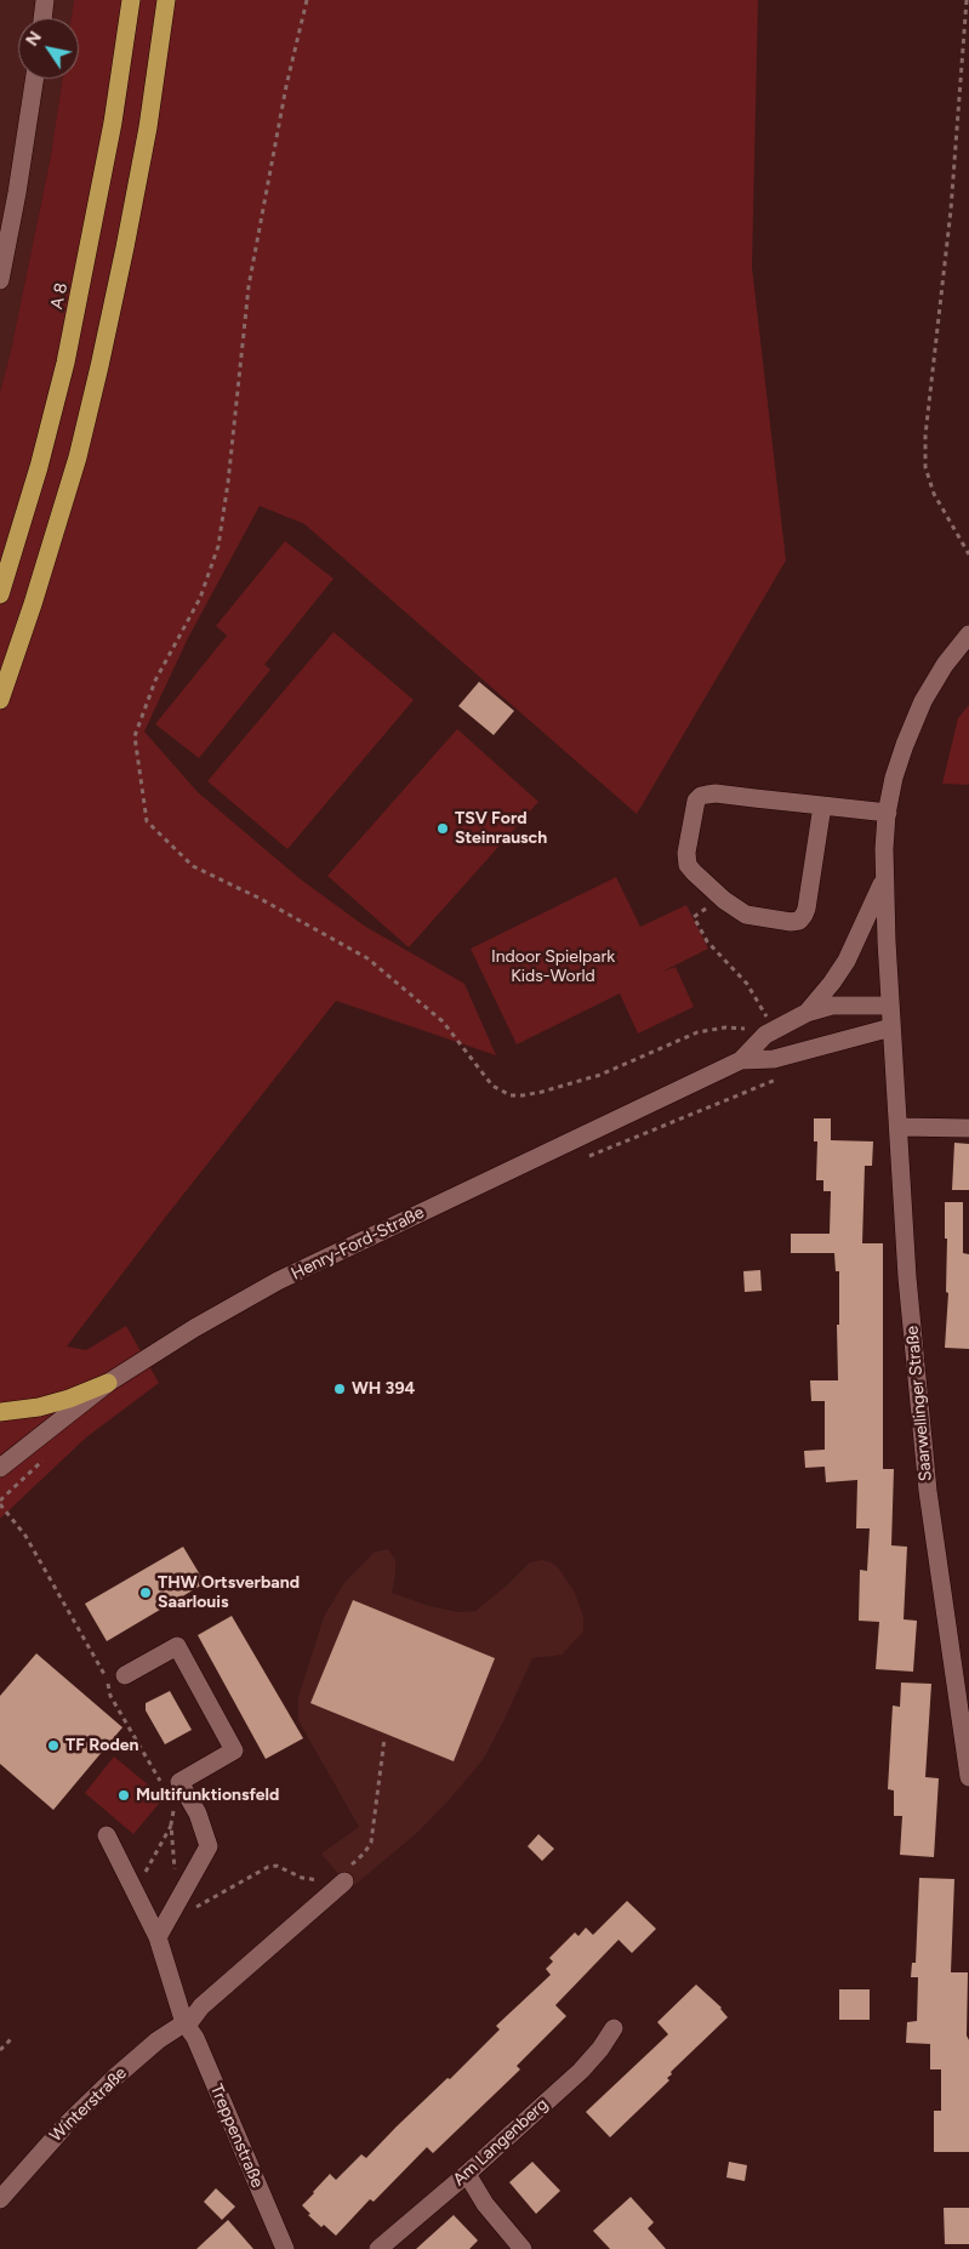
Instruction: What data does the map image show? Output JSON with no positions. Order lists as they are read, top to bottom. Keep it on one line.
{"streets":{"highway":["A 8"],"street":["Henry-Ford-Straße","Saarwellinger Straße","Winterstraße","Treppenstraße","Am Langenberg"]},"crossings":[["Henry-Ford-Straße","Saarwellinger Straße"],["Winterstraße","Treppenstraße"]],"parks":["Indoor Spielpark Kids-World"],"places":["TSV Ford Steinrausch","WH 394","THW Ortsverband Saarlouis","TF Roden","Multifunktionsfeld"],"north":"top left"}
